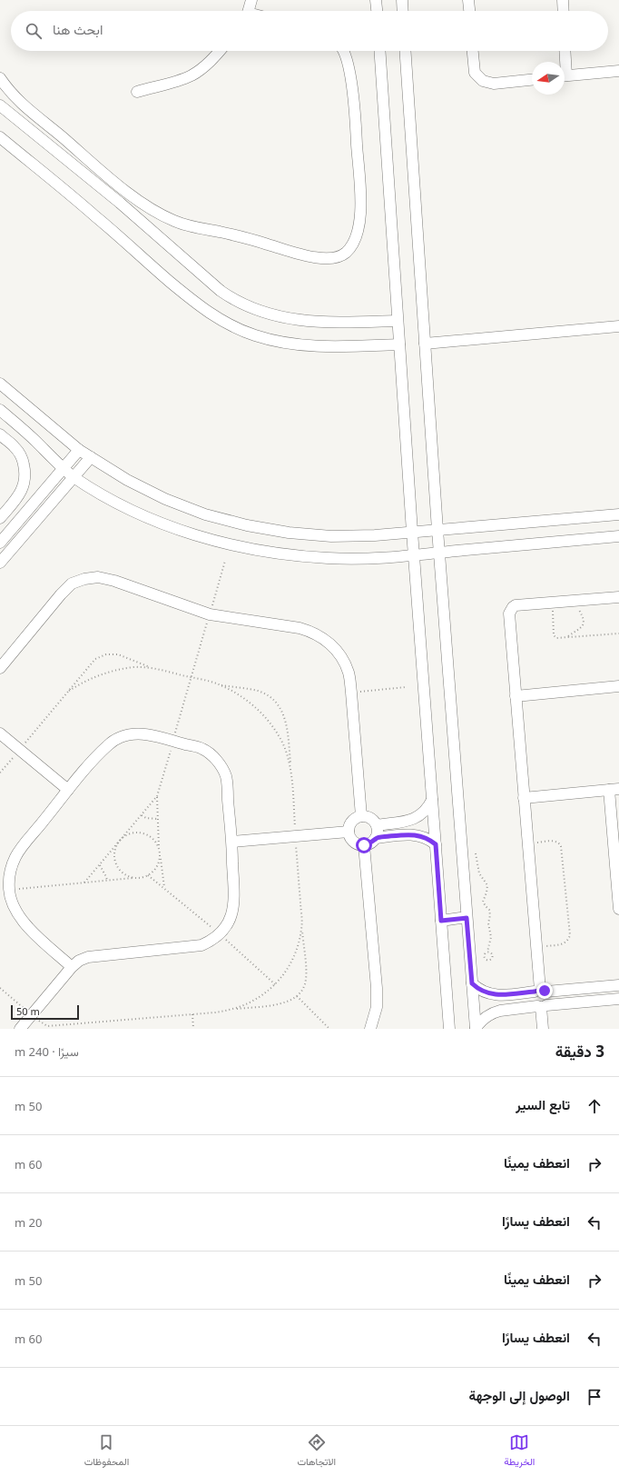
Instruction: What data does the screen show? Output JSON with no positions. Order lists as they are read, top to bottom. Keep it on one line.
{"scale_bar":"50 m","north":"left","page":{"search":"ابحث هنا","scale":"50 m","heading":["3 دقيقة","سيرًا · 240 m"],"list":[["تابع السير","50 m"],["انعطف يمينًا","60 m"],["انعطف يسارًا","20 m"],["انعطف يمينًا","50 m"],["انعطف يسارًا","60 m"],"الوصول إلى الوجهة"],"nav":["الخريطة","الاتجاهات","المحفوظات"]}}
